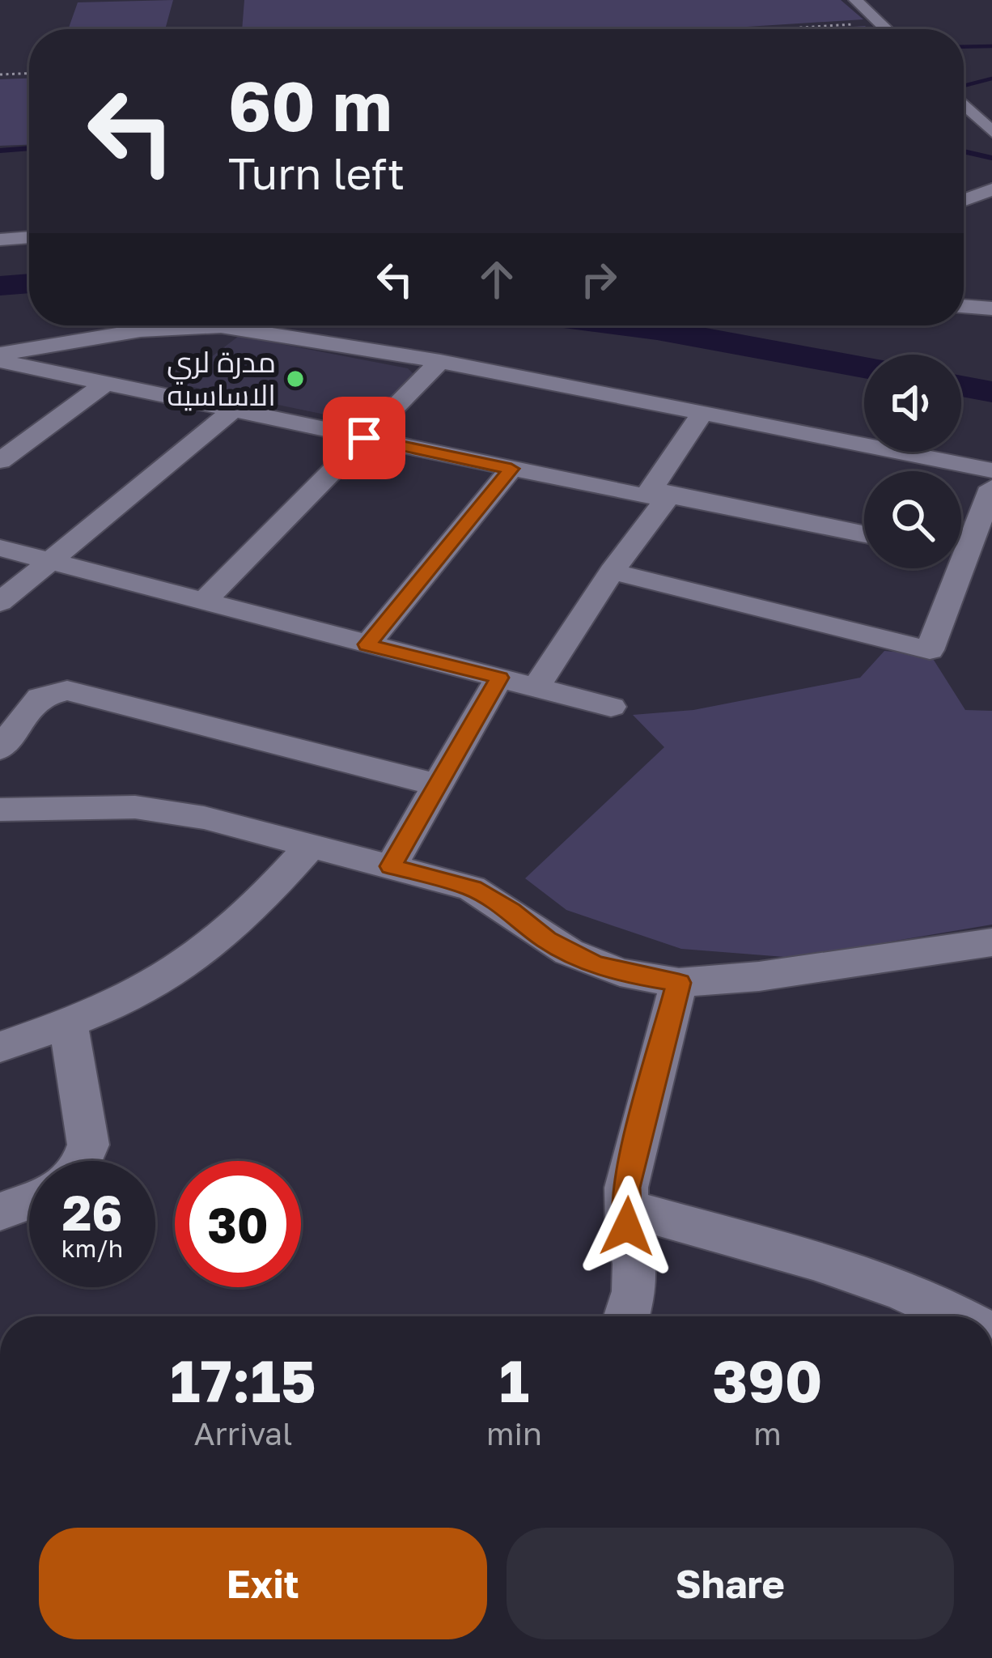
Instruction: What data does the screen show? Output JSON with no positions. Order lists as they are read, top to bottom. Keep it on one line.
{"places":["مدرة لري الاساسیه"],"page":{"turn":["60 m","Turn left"],"speed":"26 km/h","limit":"30","eta":["17:15","Arrival","1","min","390","m"],"buttons":["Exit","Share"]}}
